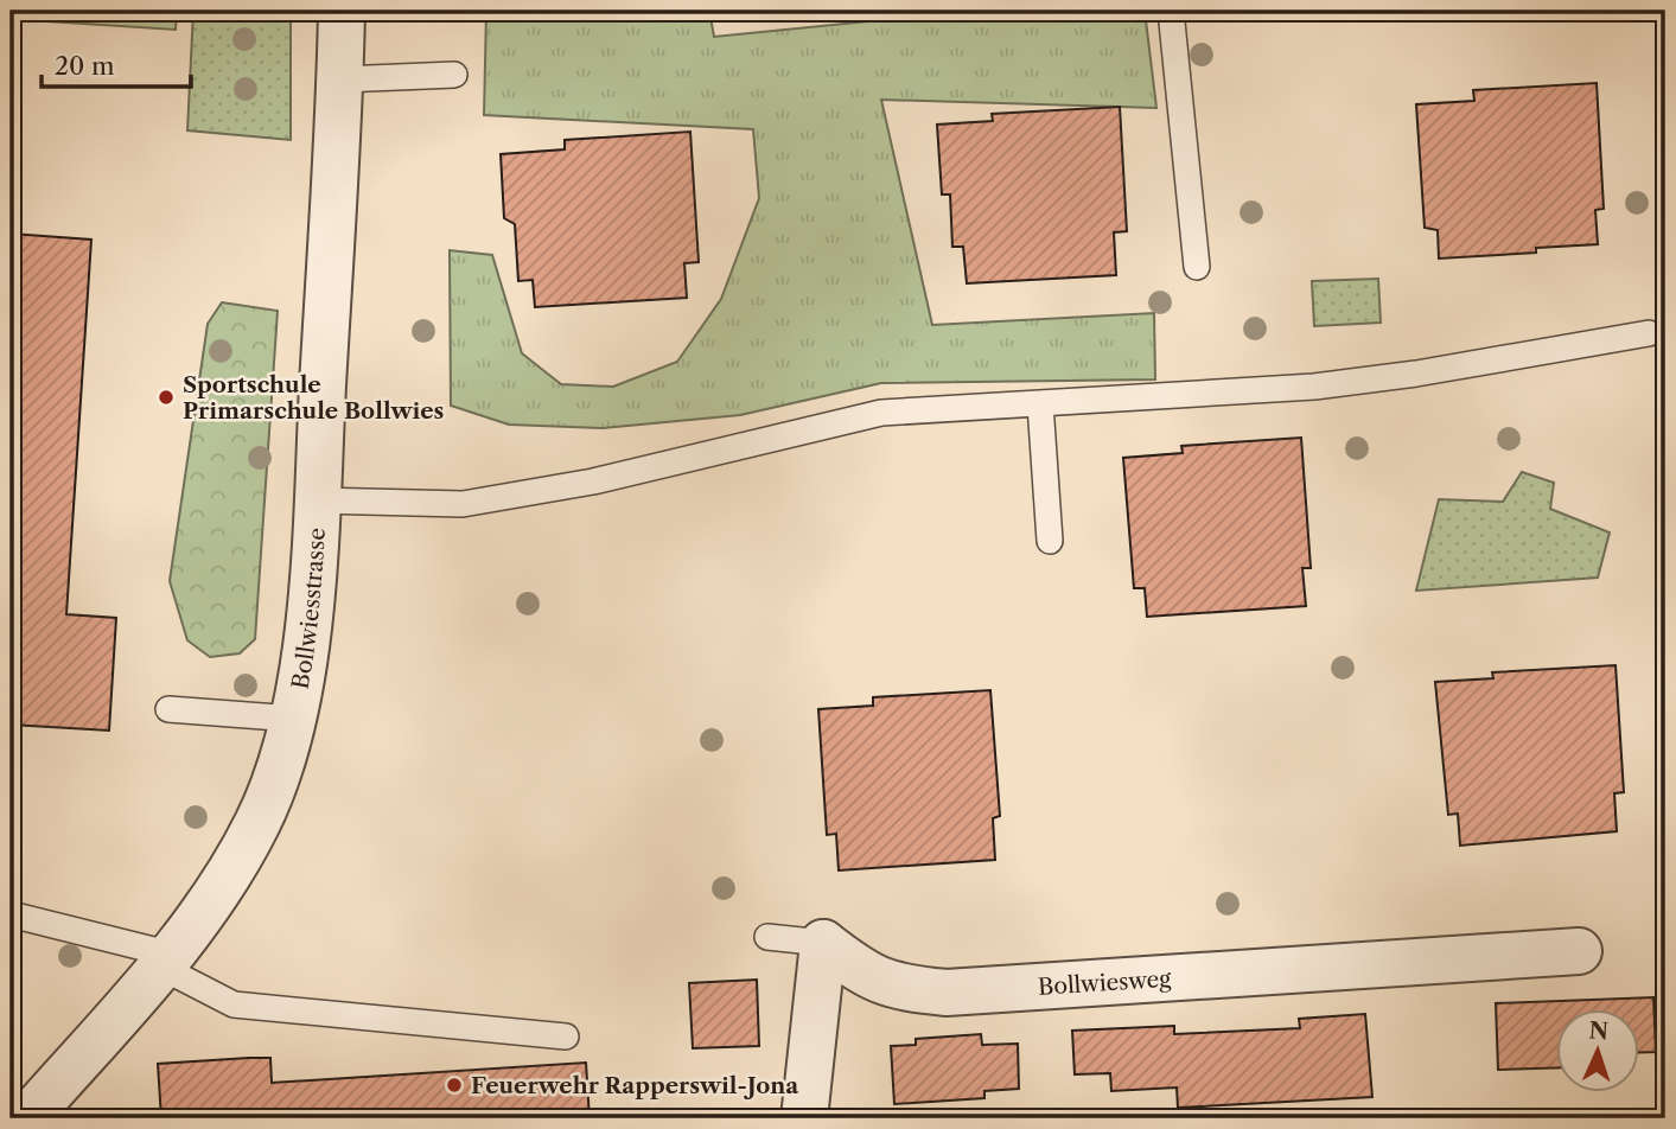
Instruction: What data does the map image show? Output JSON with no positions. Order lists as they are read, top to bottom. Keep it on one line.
{"streets":{"street":["Bollwiesstrasse","Bollwiesweg"]},"places":["Sportschule Primarschule Bollwies","Feuerwehr Rapperswil-Jona"],"scale_bar":"20 m","north":"top"}
